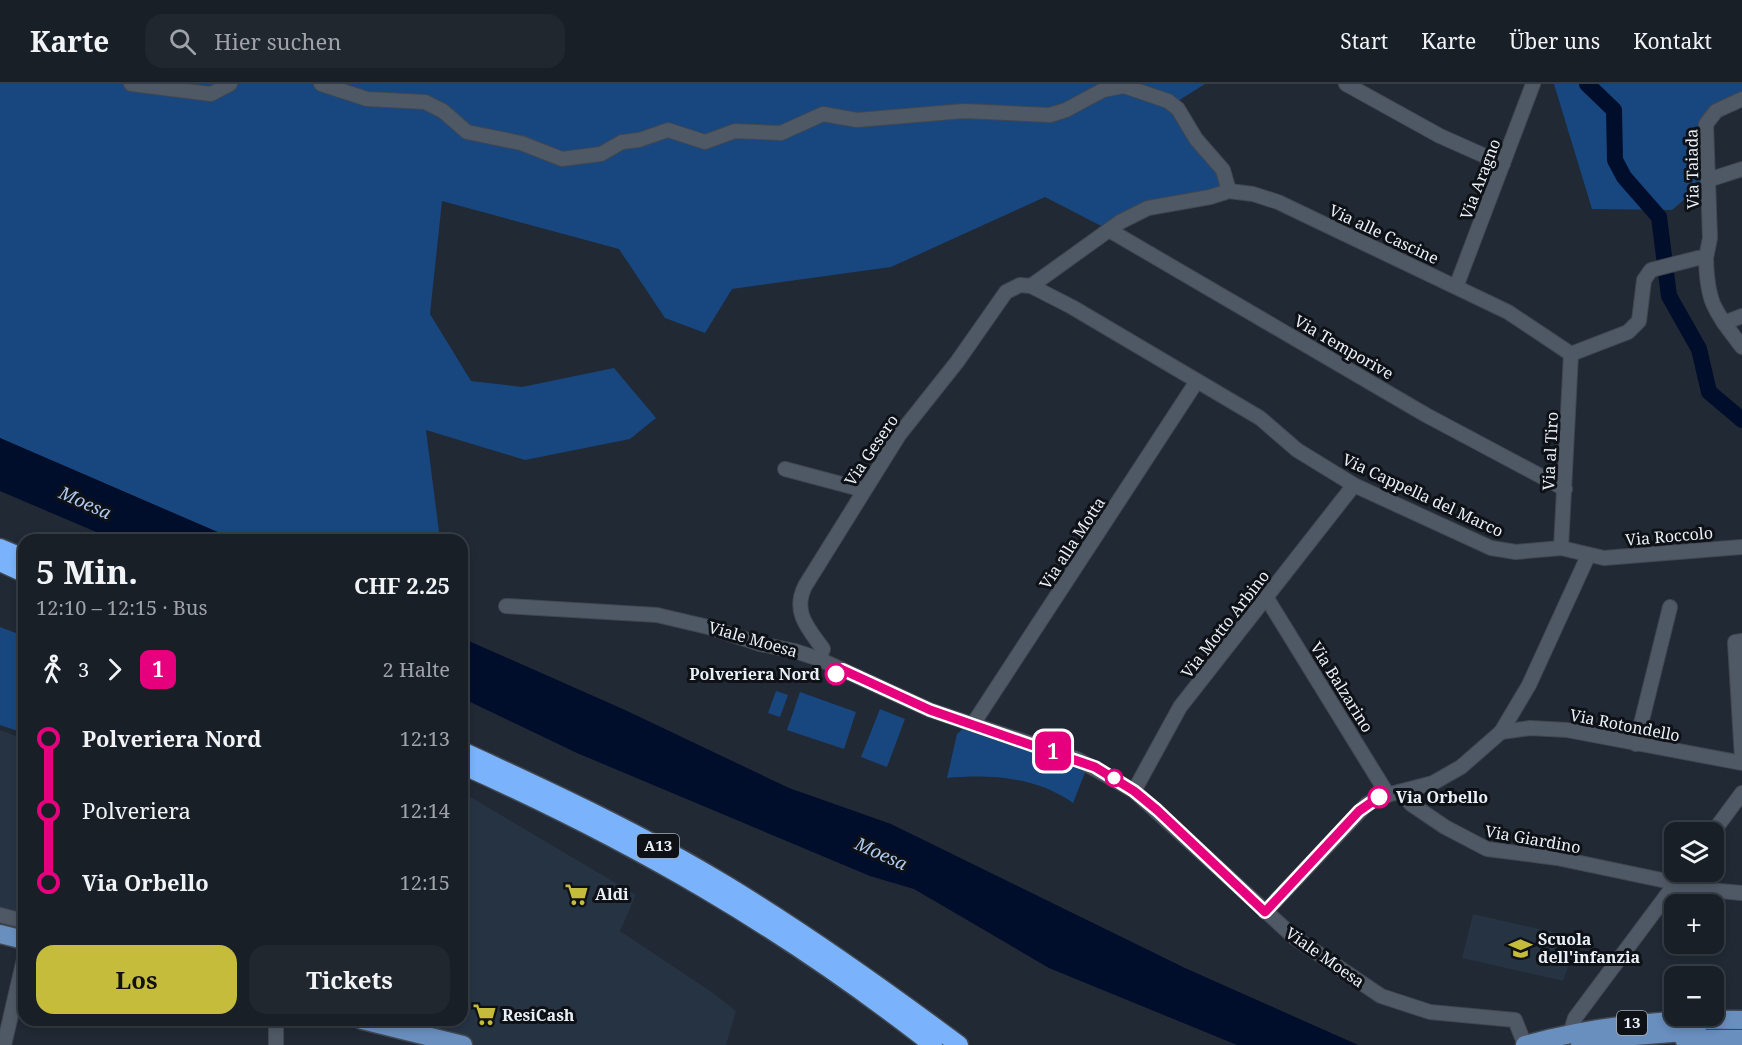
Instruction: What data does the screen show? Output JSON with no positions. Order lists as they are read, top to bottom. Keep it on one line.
{"streets":{"highway":["A13"],"main road":["Viale Moesa","13"],"street":["Via Taiada","Via Aragno","Via alle Cascine","Via Temporive","Via Gesero","Via al Tiro","Via Cappella del Marco","Via Roccolo","Via alla Motta","Via Motto Arbino","Via Balzarino","Via Rotondello","Via Giardino"]},"crossings":[["Via Aragno","Via alle Cascine"],["Via alle Cascine","Via Temporive"],["Via alle Cascine","Via Gesero"],["Via alle Cascine","Via al Tiro"],["Via alle Cascine","Via Cappella del Marco"],["Via Temporive","Via al Tiro"],["Via Gesero","Via Cappella del Marco"],["Via Gesero","Viale Moesa"],["Via al Tiro","Via Cappella del Marco"],["Via Cappella del Marco","Via Roccolo"],["Via Cappella del Marco","Via alla Motta"],["Via Cappella del Marco","Via Motto Arbino"],["Via alla Motta","Viale Moesa"],["Via Motto Arbino","Viale Moesa"],["Via Motto Arbino","Via Balzarino"],["Via Balzarino","Via Giardino"]],"water":["Moesa"],"places":{"other":["Polveriera Nord","Via Orbello"],"supermarket":["Aldi","ResiCash"],"school or university":["Scuola dell'infanzia"]},"lines":["bus line 1"],"page":{"header":"Karte","search":"Hier suchen","nav":["Start","Karte","Über uns","Kontakt"],"on_map":"1","heading":["5 Min.","12:10 – 12:15 · Bus","CHF 2.25"],"legs":["3","1","2 Halte"],"list":[{"name":"Polveriera Nord","value":"12:13"},{"name":"Polveriera","value":"12:14"},{"name":"Via Orbello","value":"12:15"}],"map_buttons":["+","−"],"buttons":["Los","Tickets"]}}
